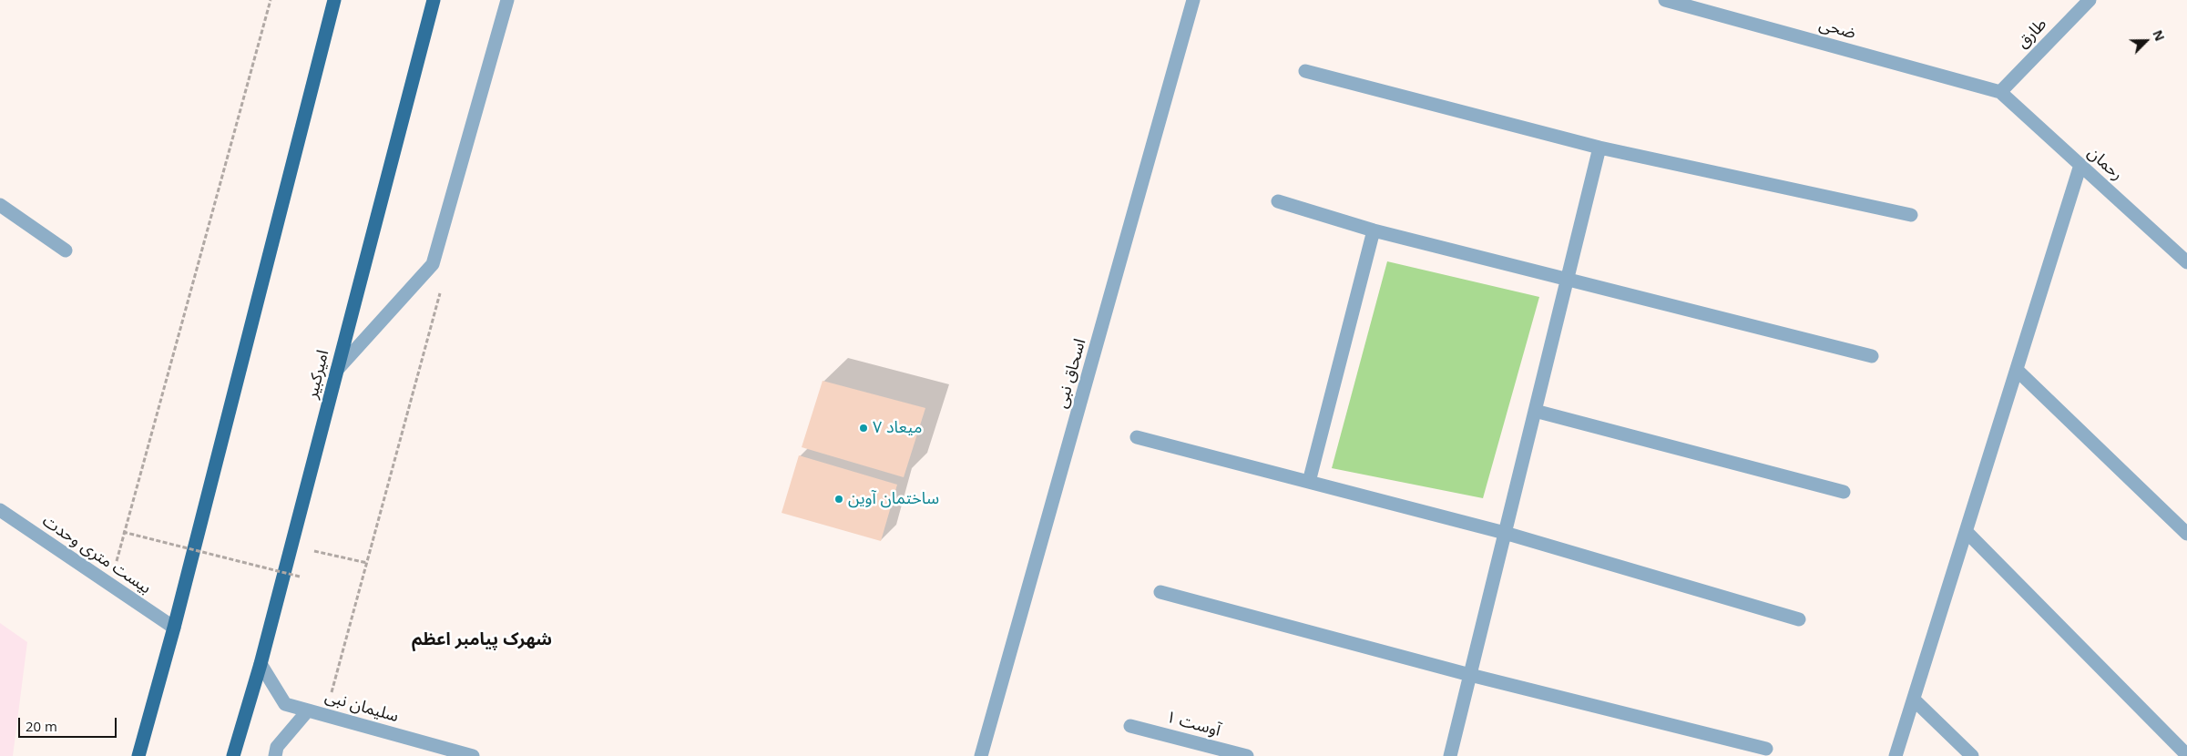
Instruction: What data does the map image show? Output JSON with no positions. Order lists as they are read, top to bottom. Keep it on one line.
{"streets":{"main road":["امیرکبیر"],"street":["ضحی","طارق","رحمان","اسحاق نبی","بیست متری وحدت","سلیمان نبی","آوست ١"]},"crossings":[["ضحی","طارق"],["ضحی","رحمان"],["طارق","رحمان"],["امیرکبیر","سلیمان نبی"]],"districts":["شهرک پیامبر اعظم"],"places":["میعاد ۷","ساختمان آوین"],"scale_bar":"20 m","north":"top right"}
